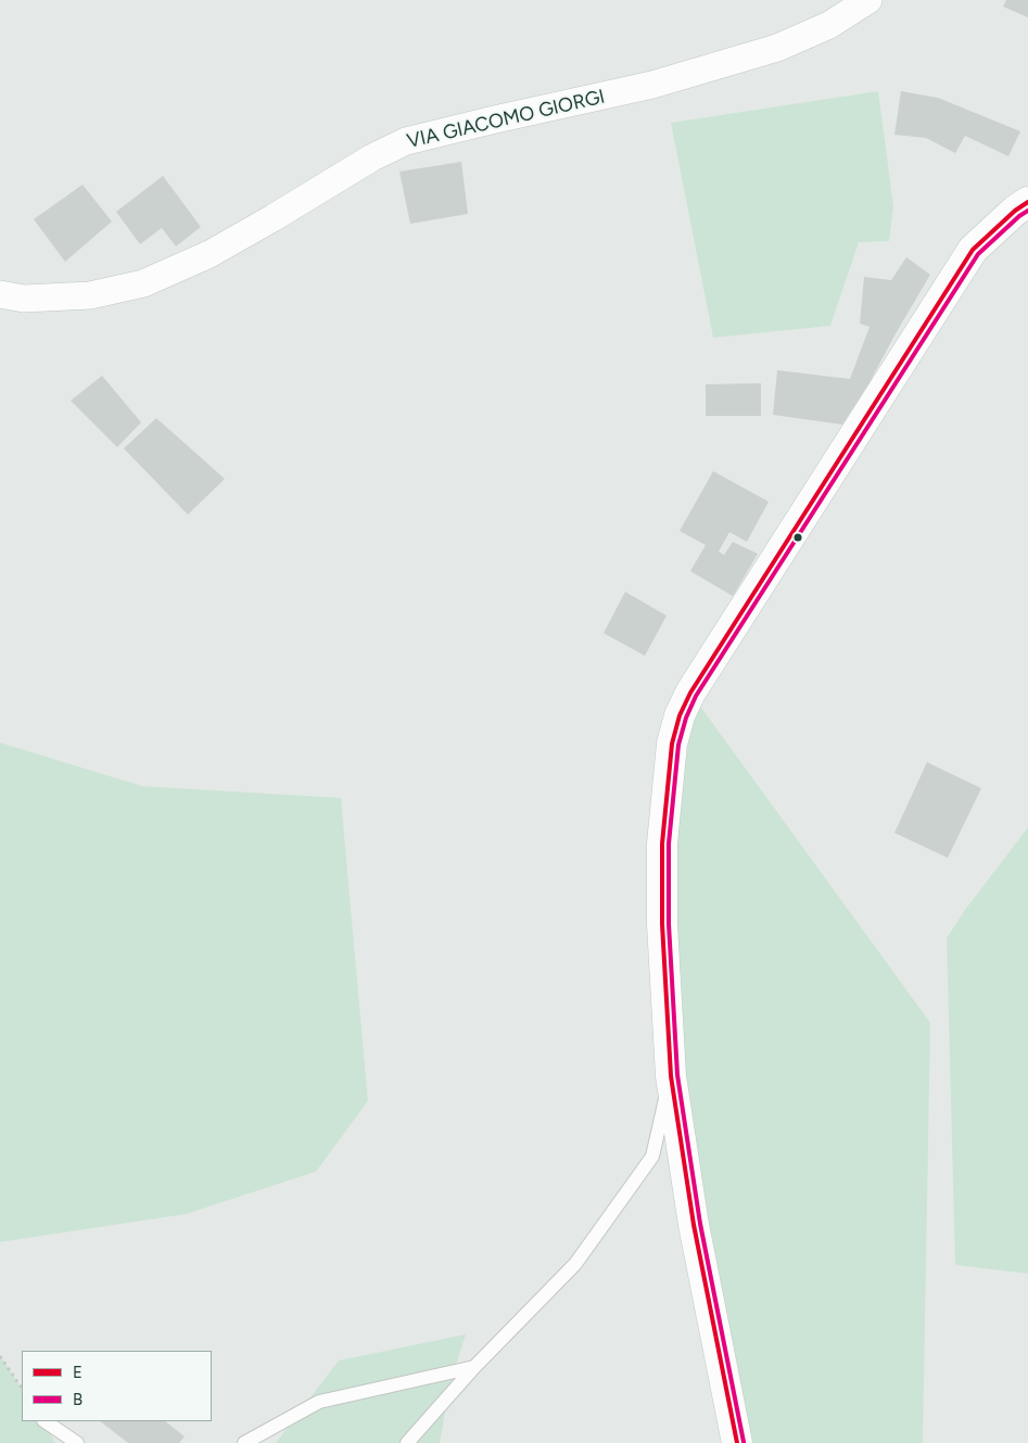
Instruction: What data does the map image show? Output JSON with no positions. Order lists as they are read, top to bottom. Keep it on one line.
{"streets":{"street":["VIA GIACOMO GIORGI"]},"lines":["transit line E","transit line B"],"legend":["E","B"]}
